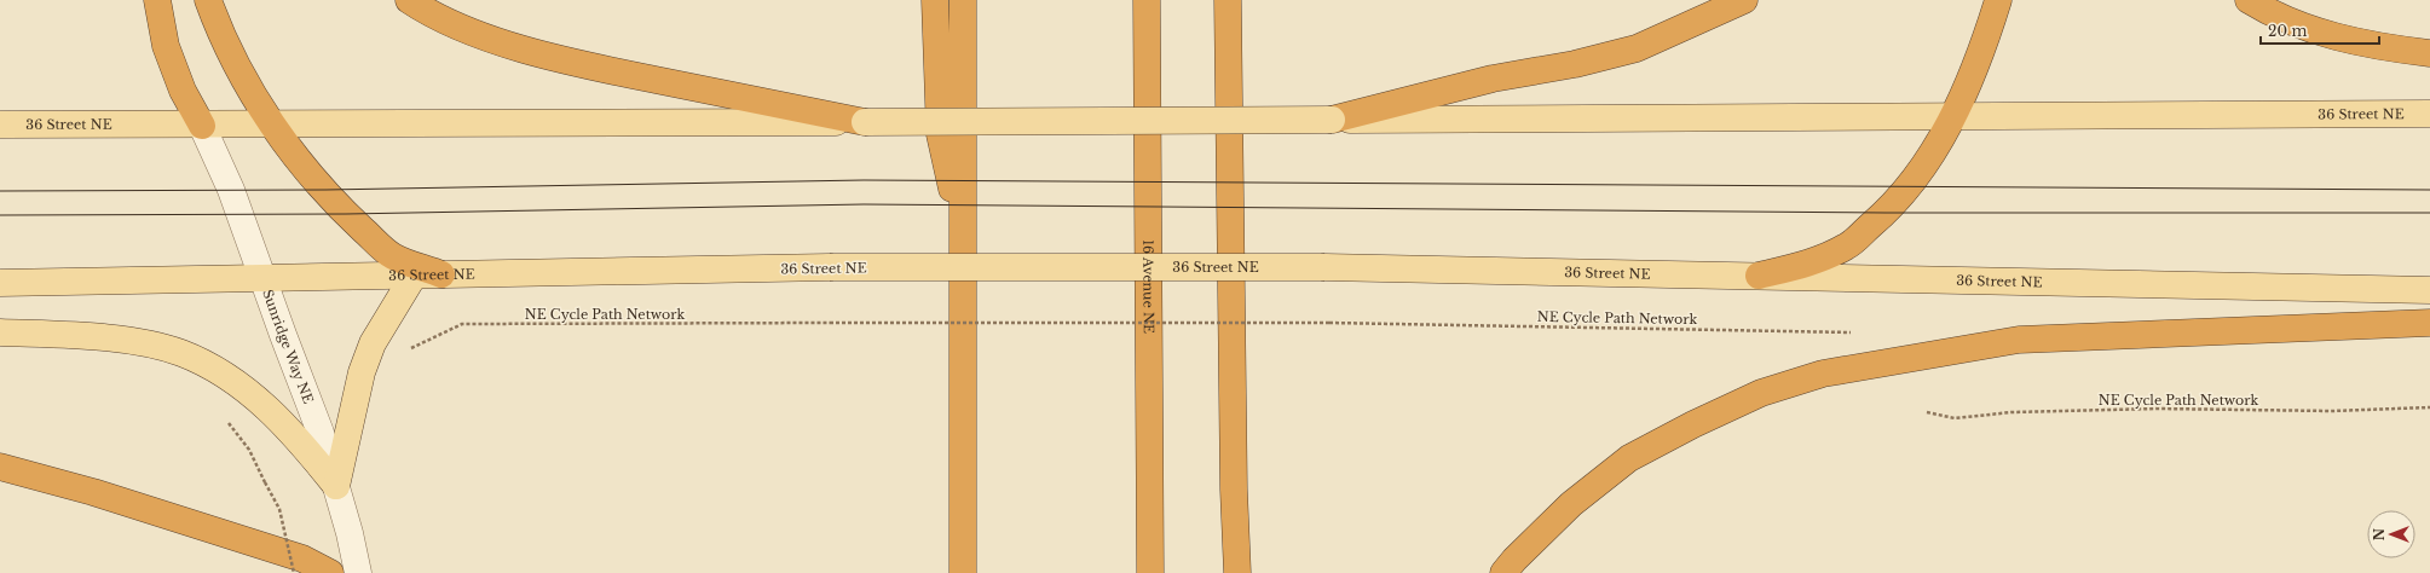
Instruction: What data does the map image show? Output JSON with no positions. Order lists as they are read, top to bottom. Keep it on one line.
{"streets":{"highway":["16 Avenue NE"],"main road":["36 Street NE"],"street":["Sunridge Way NE"],"path":["NE Cycle Path Network"]},"crossings":[["36 Street NE","Sunridge Way NE"]],"scale_bar":"20 m","north":"left"}
